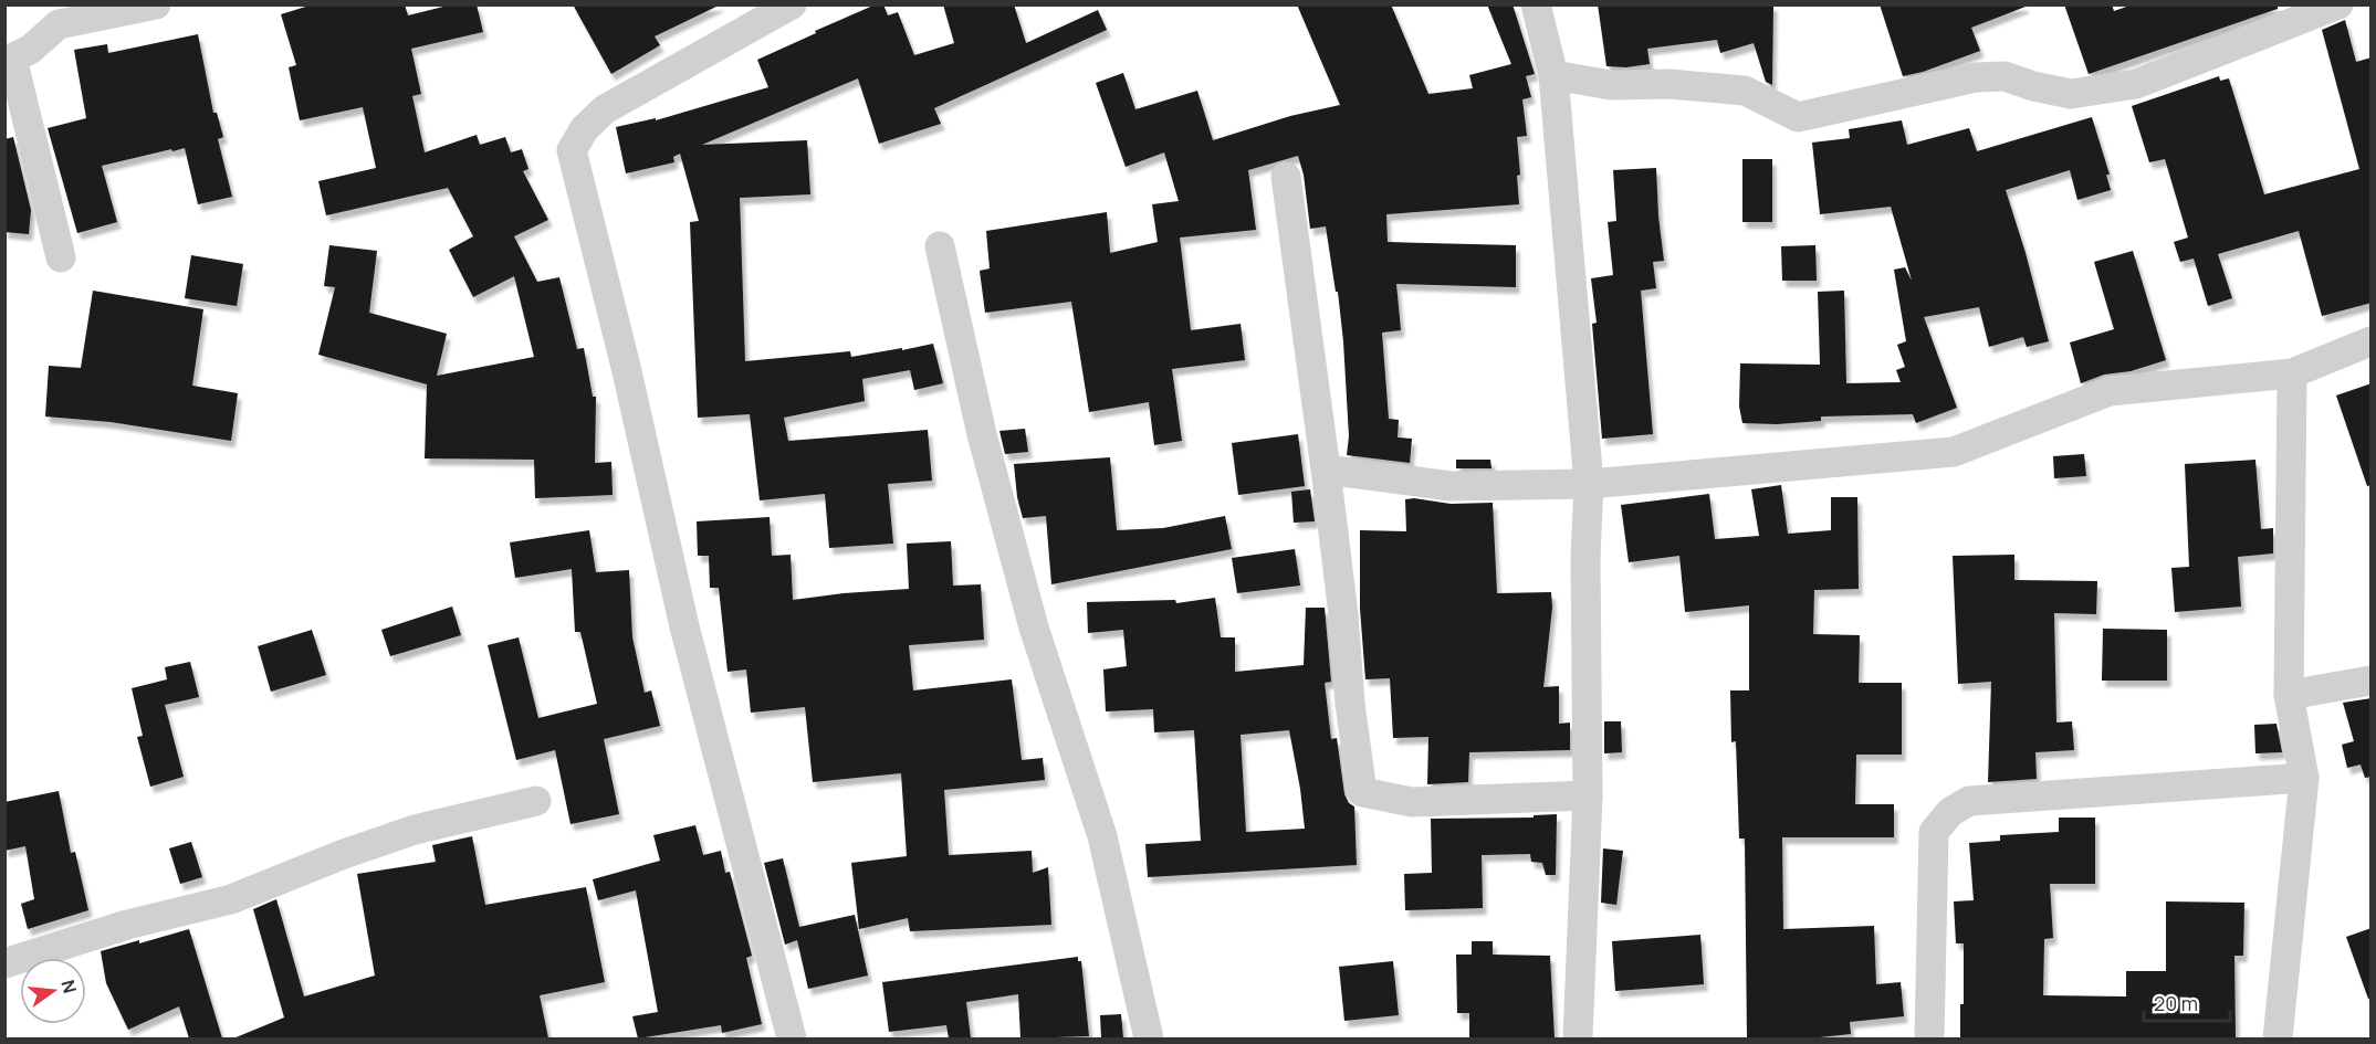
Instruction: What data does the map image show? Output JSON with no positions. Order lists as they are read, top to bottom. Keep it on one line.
{"scale_bar":"20 m","north":"right"}
